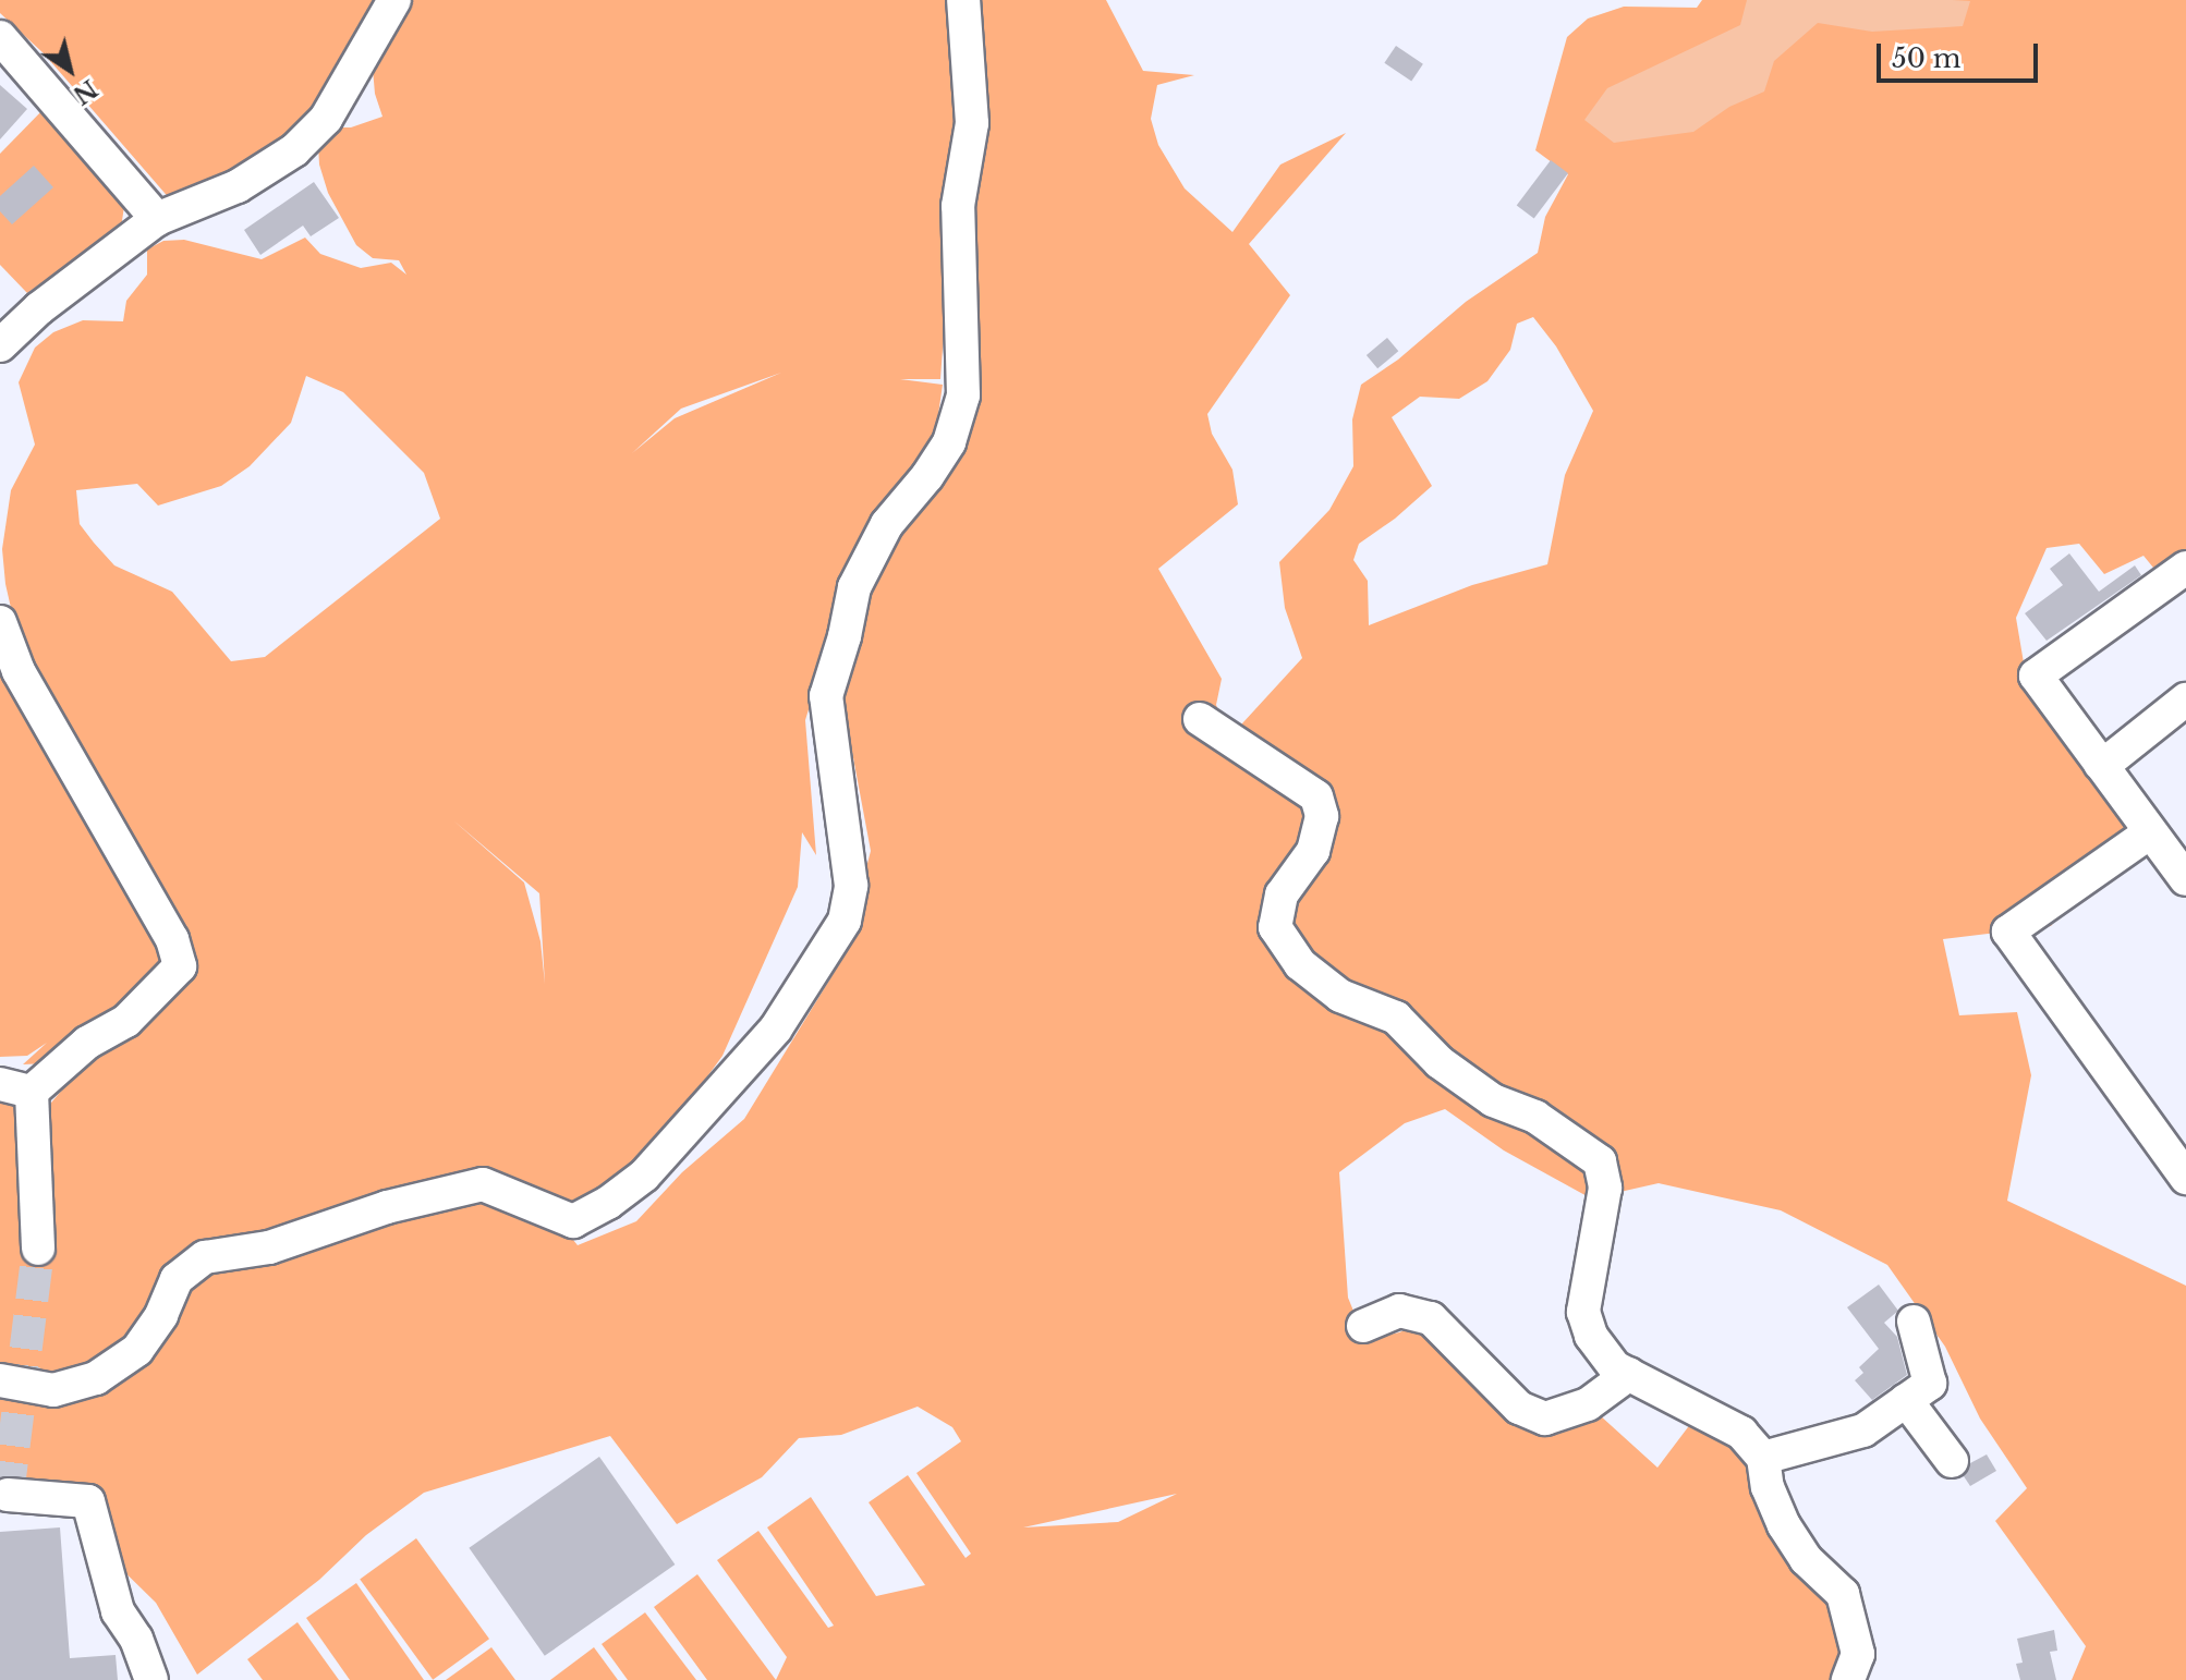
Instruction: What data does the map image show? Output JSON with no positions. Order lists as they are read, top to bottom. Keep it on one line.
{"scale_bar":"50 m","north":"bottom right"}
